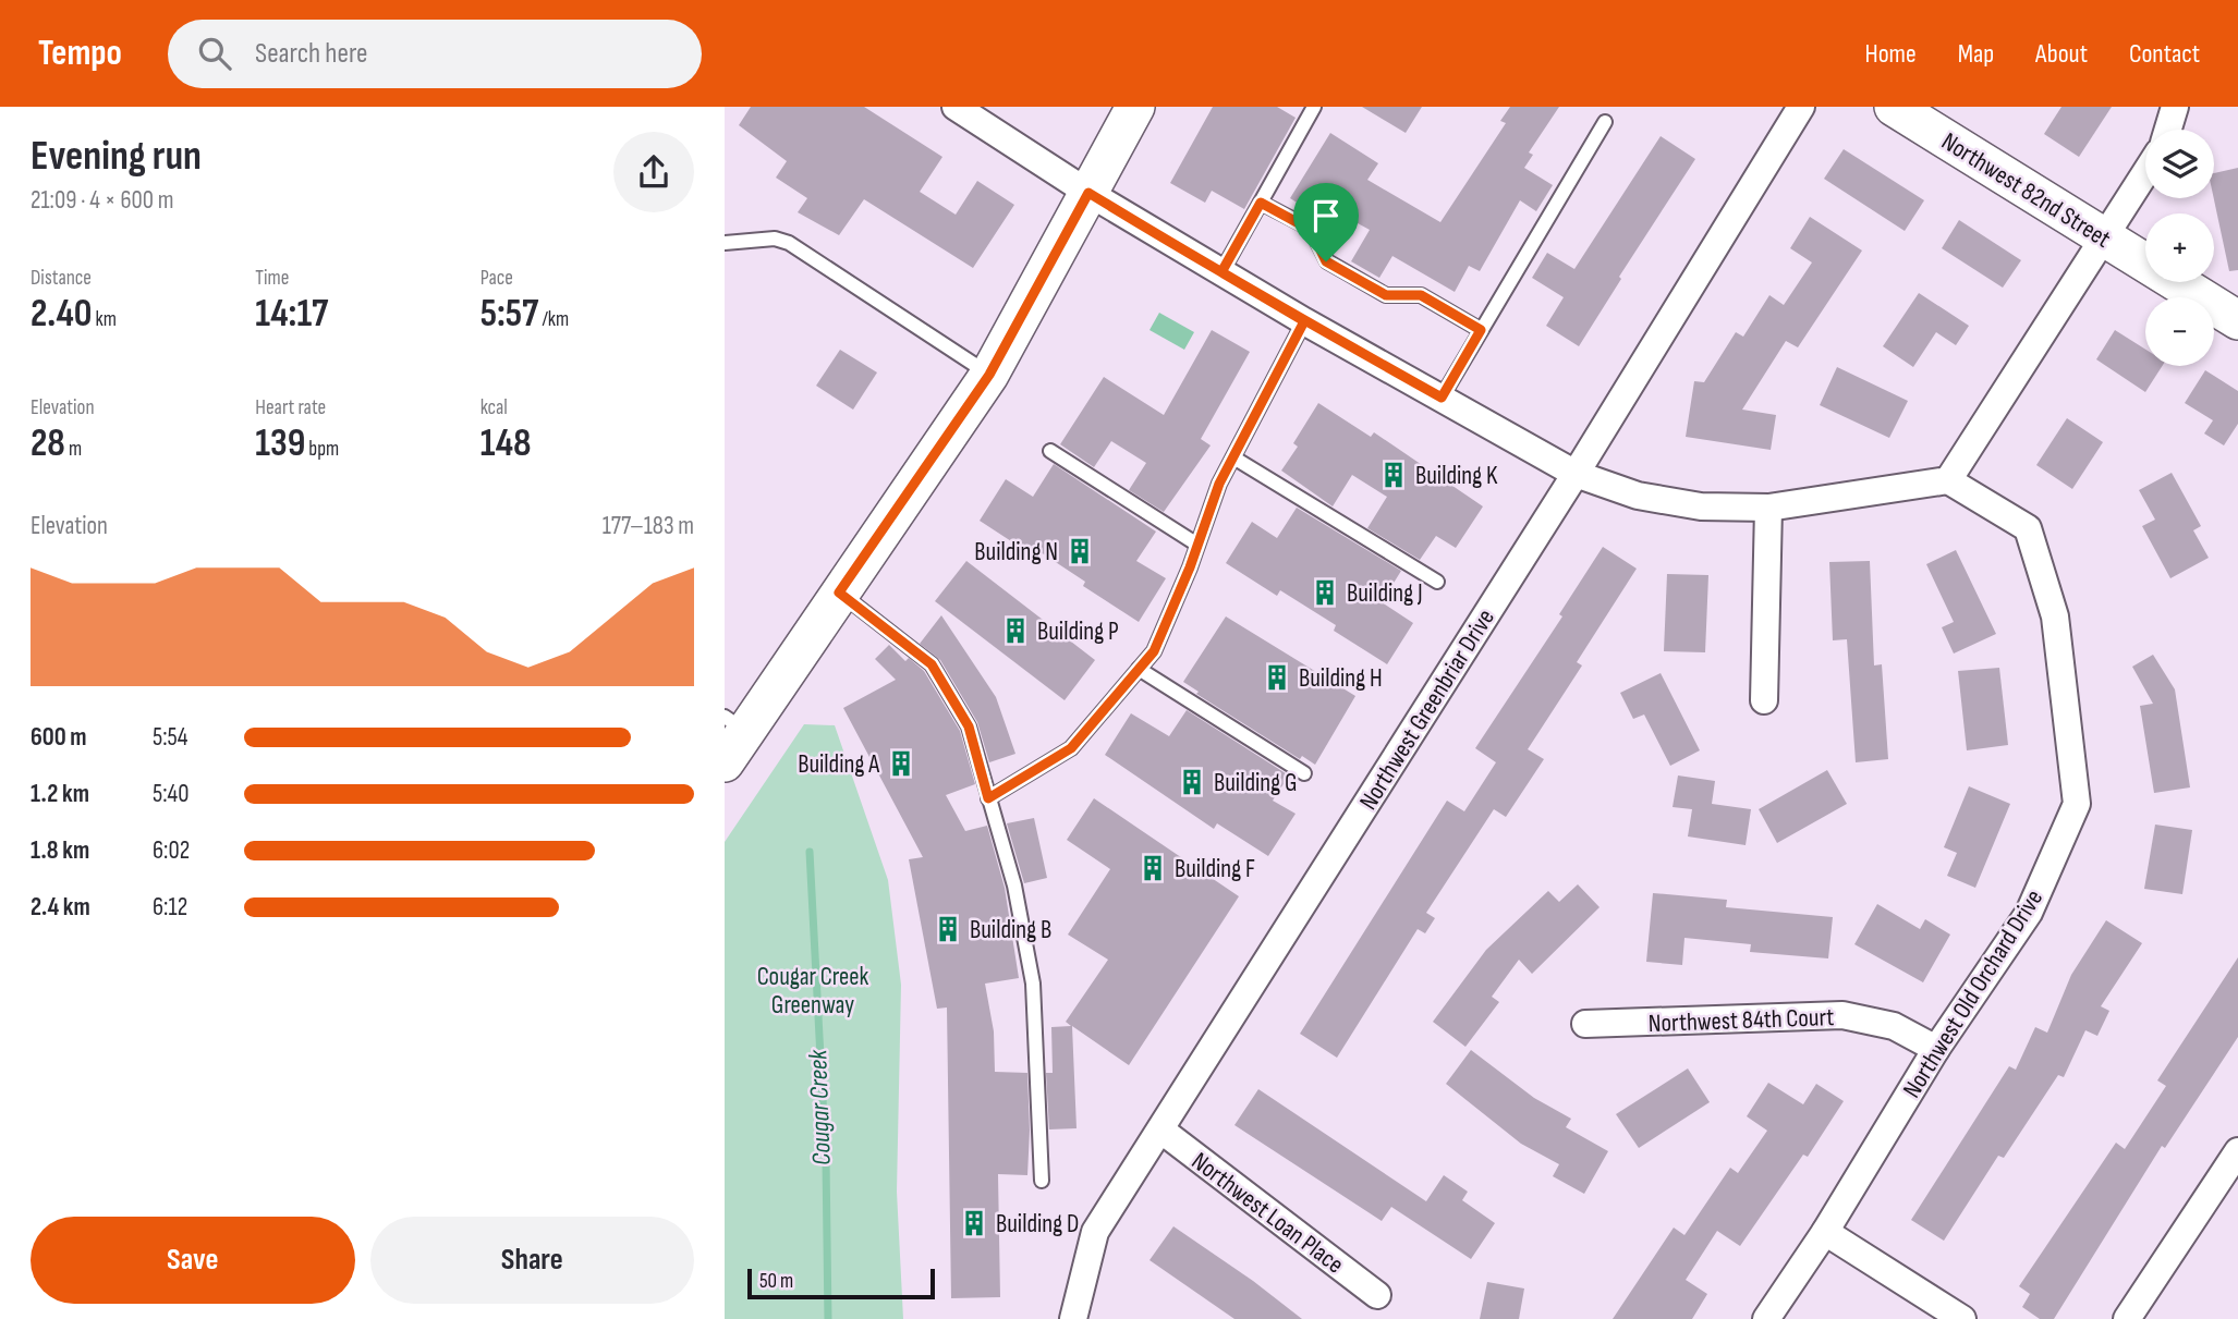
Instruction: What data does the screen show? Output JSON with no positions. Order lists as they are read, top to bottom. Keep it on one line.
{"streets":{"main road":["Northwest 82nd Street"],"street":["Northwest Greenbriar Drive","Northwest Old Orchard Drive","Northwest 84th Court","Northwest Loan Place"]},"crossings":[["Northwest Greenbriar Drive","Northwest Loan Place"],["Northwest Old Orchard Drive","Northwest 84th Court"]],"water":["Cougar Creek"],"parks":["Cougar Creek Greenway"],"places":{"building":["Building K","Building N","Building J","Building P","Building H","Building A","Building G","Building F","Building B","Building D"]},"scale_bar":"50 m","page":{"header":"Tempo","search":"Search here","nav":["Home","Map","About","Contact"],"heading":["Evening run","21:09 · 4 × 600 m"],"map_buttons":["+","−"],"stats":[["Distance","2.40 km"],["Time","14:17"],["Pace","5:57 /km"],["Elevation","28 m"],["Heart rate","139 bpm"],["kcal","148"]],"chart":["Elevation","177–183 m"],"list":[{"name":"600 m","note":"5:54"},{"name":"1.2 km","note":"5:40"},{"name":"1.8 km","note":"6:02"},{"name":"2.4 km","note":"6:12"}],"buttons":["Save","Share"],"scale":"50 m"}}
